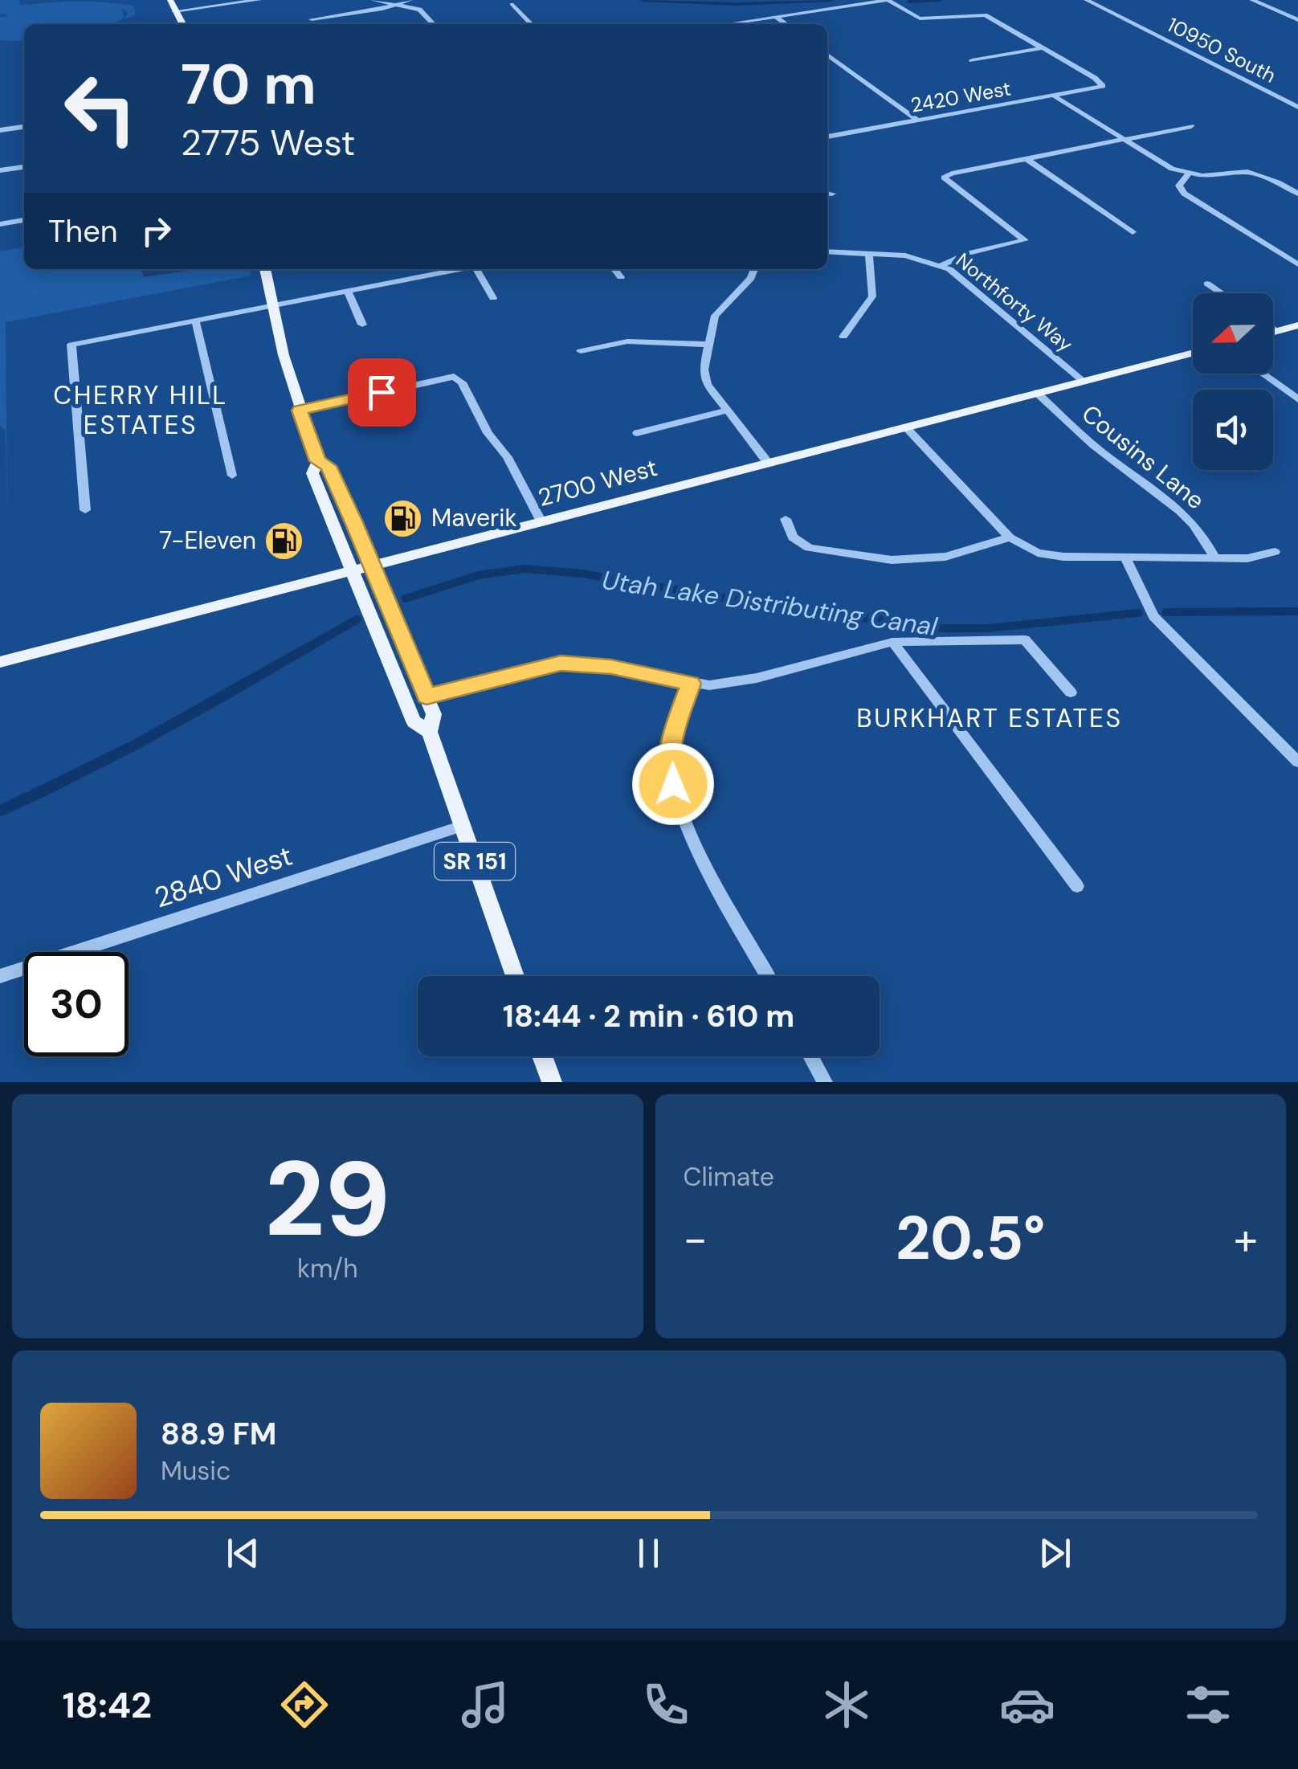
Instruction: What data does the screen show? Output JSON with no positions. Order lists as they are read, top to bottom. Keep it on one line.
{"streets":{"main road":["2700 West","SR 151"],"street":["10950 South","2420 West","Northforty Way","Cousins Lane","2840 West"]},"crossings":[["Northforty Way","2700 West"],["Cousins Lane","2700 West"],["2700 West","SR 151"],["SR 151","2840 West"]],"districts":["CHERRY HILL ESTATES","BURKHART ESTATES"],"water":["Utah Lake Distributing Canal"],"places":{"fuel station":["Maverik","7-Eleven"]},"north":"left","page":{"turn":["70 m","2775 West"],"then":"Then","limit":"30","trip":"18:44 · 2 min · 610 m","tile":[["29","km/h"],"Climate"],"heat":["−","20.5°","+"],"song":["88.9 FM","Music"],"tabs":"18:42"}}
